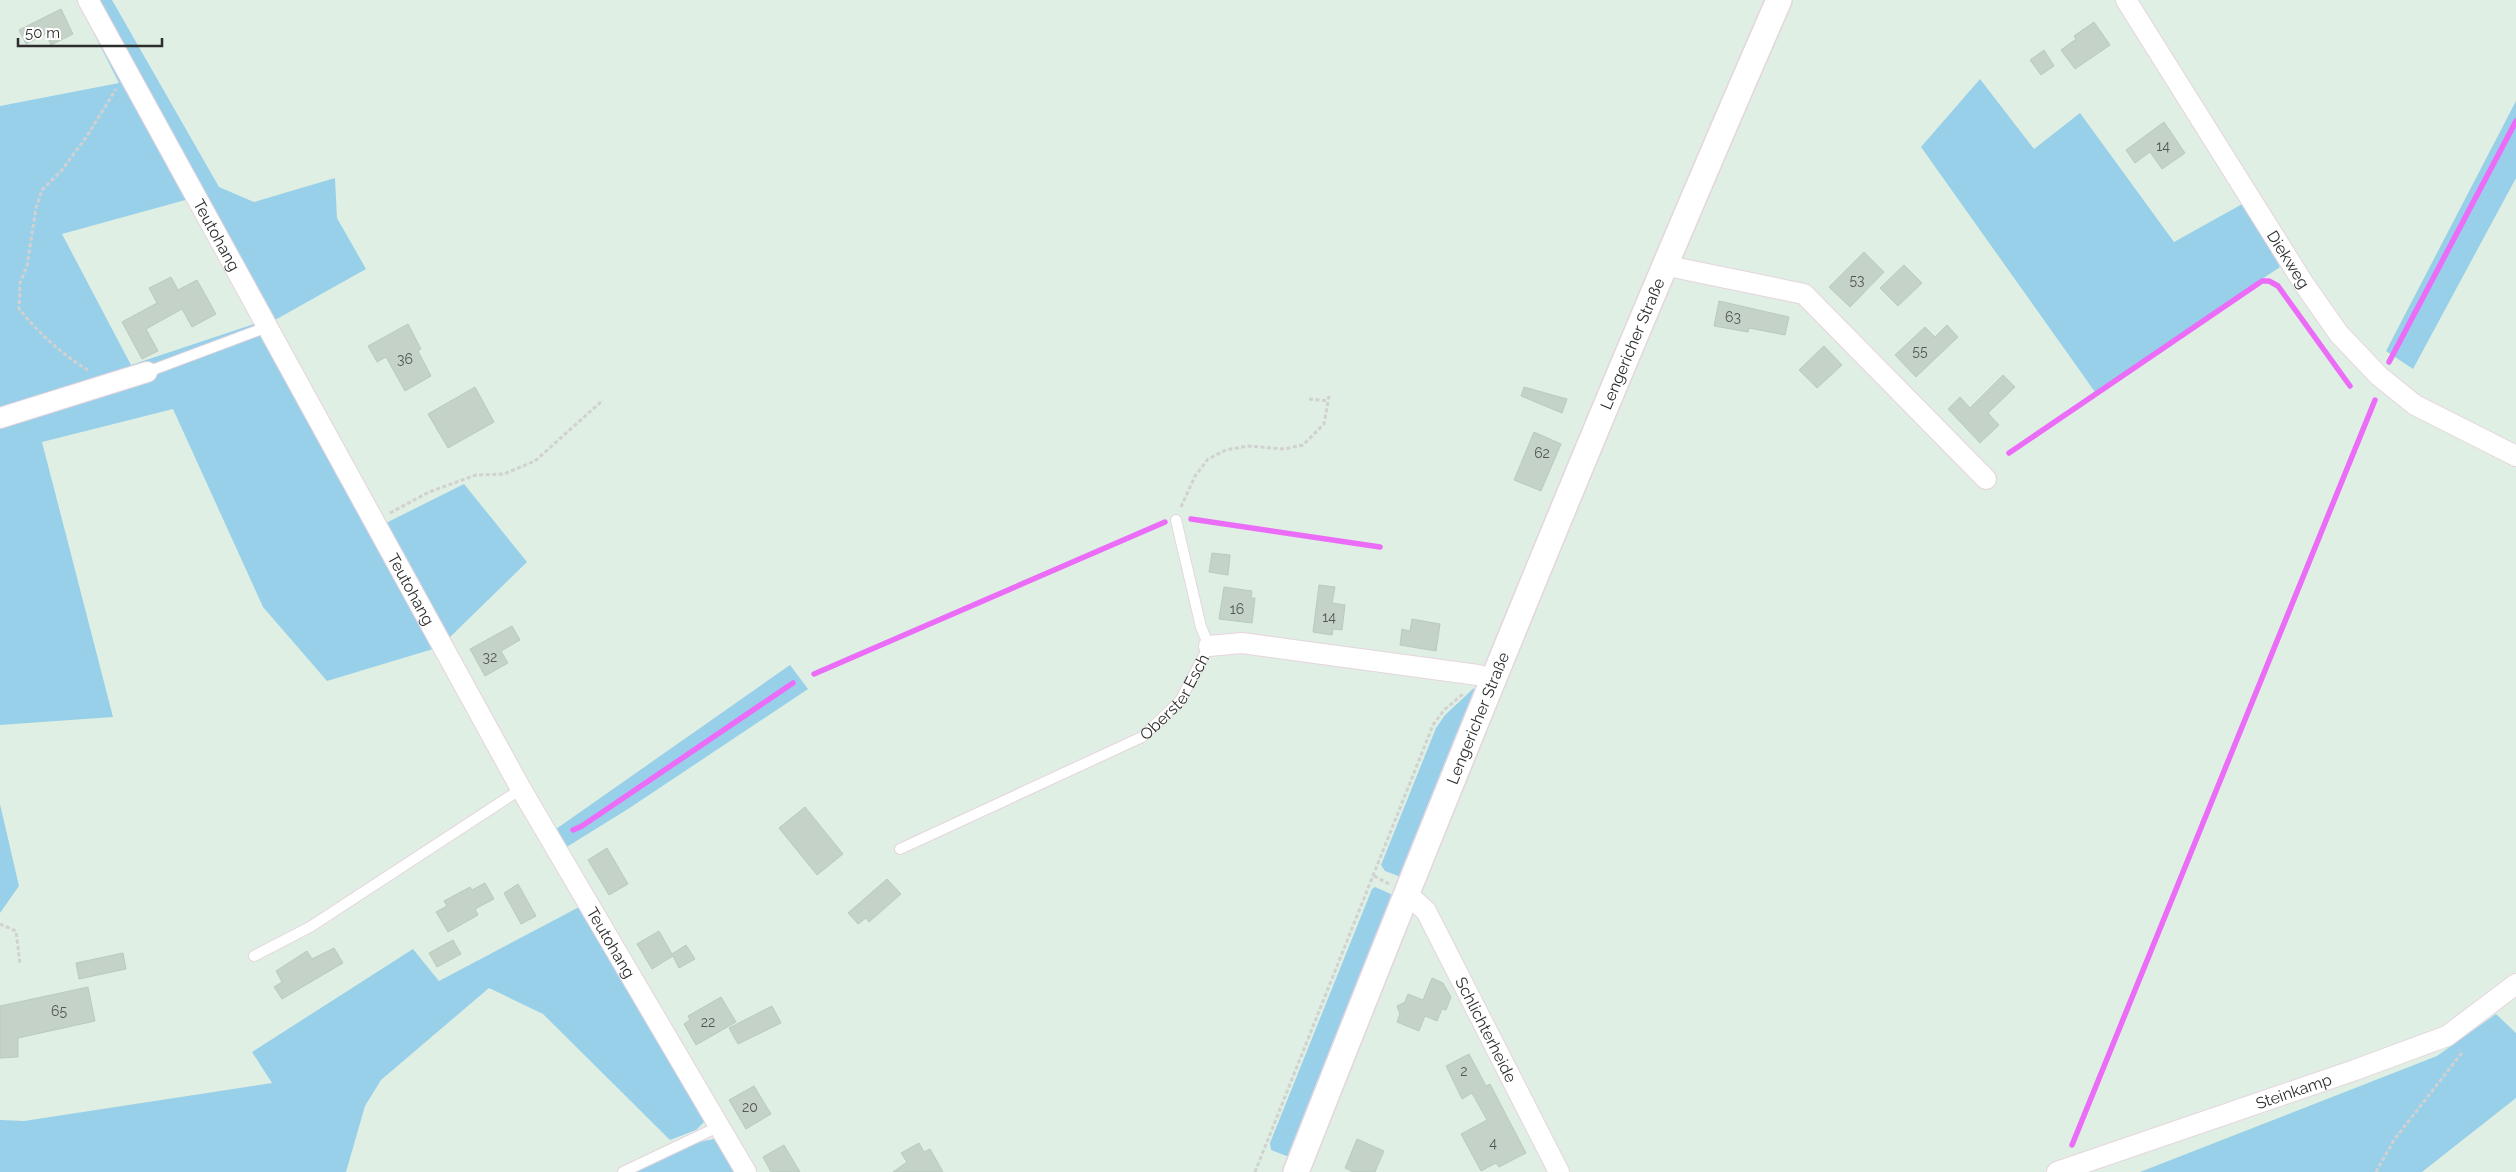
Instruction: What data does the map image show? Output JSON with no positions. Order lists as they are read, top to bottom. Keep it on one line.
{"streets":{"street":["Teutohang","Diekweg","Lengericher Straße","Oberster Esch","Schlichterheide","Steinkamp"]},"crossings":[["Lengericher Straße","Oberster Esch"],["Lengericher Straße","Schlichterheide"]],"house_numbers":["14","53","63","55","36","62","16","14","32","65","22","2","20","4"],"scale_bar":"50 m"}
